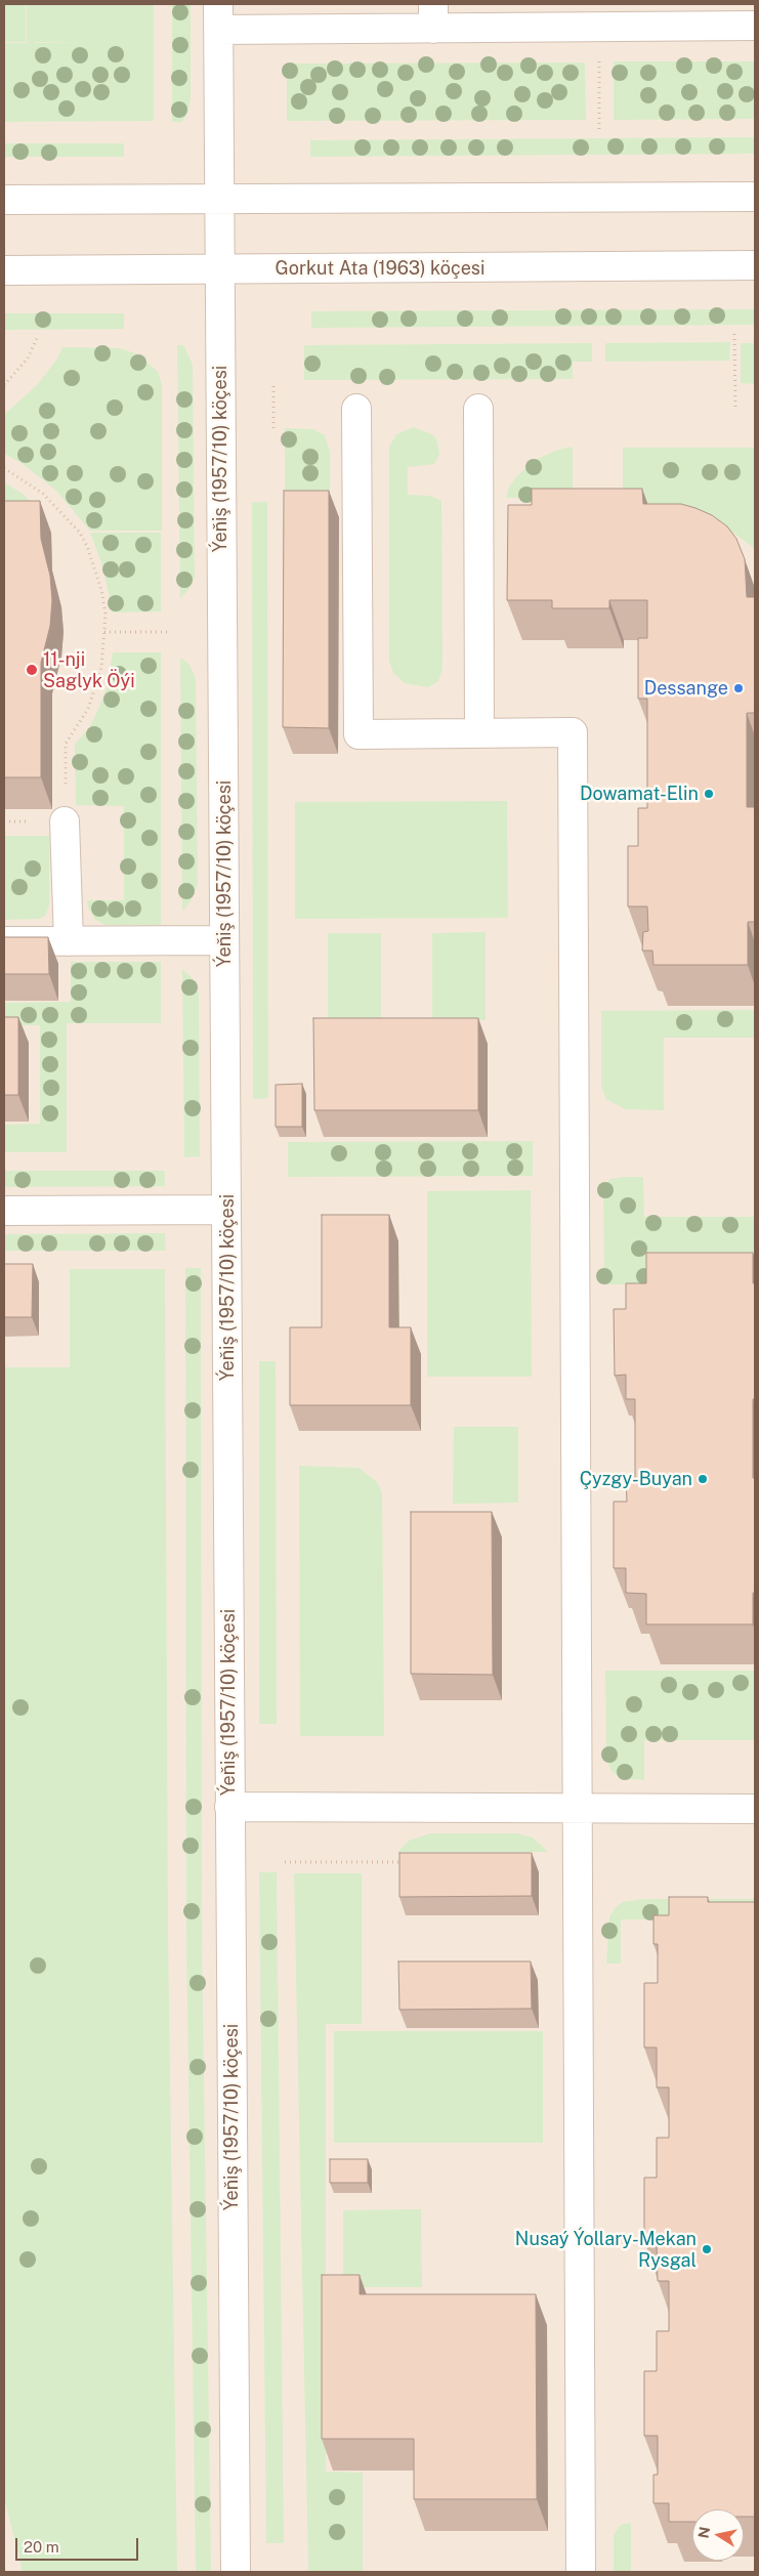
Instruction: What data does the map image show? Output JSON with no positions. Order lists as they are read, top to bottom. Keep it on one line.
{"streets":{"street":["Gorkut Ata (1963) köçesi","Ýeňiş (1957/10) köçesi"]},"crossings":[["Gorkut Ata (1963) köçesi","Ýeňiş (1957/10) köçesi"]],"places":["11-nji Saglyk Öýi","Dessange","Dowamat-Elin","Çyzgy-Buyan","Nusaý Ýollary-Mekan Rysgal"],"scale_bar":"20 m","north":"left"}
